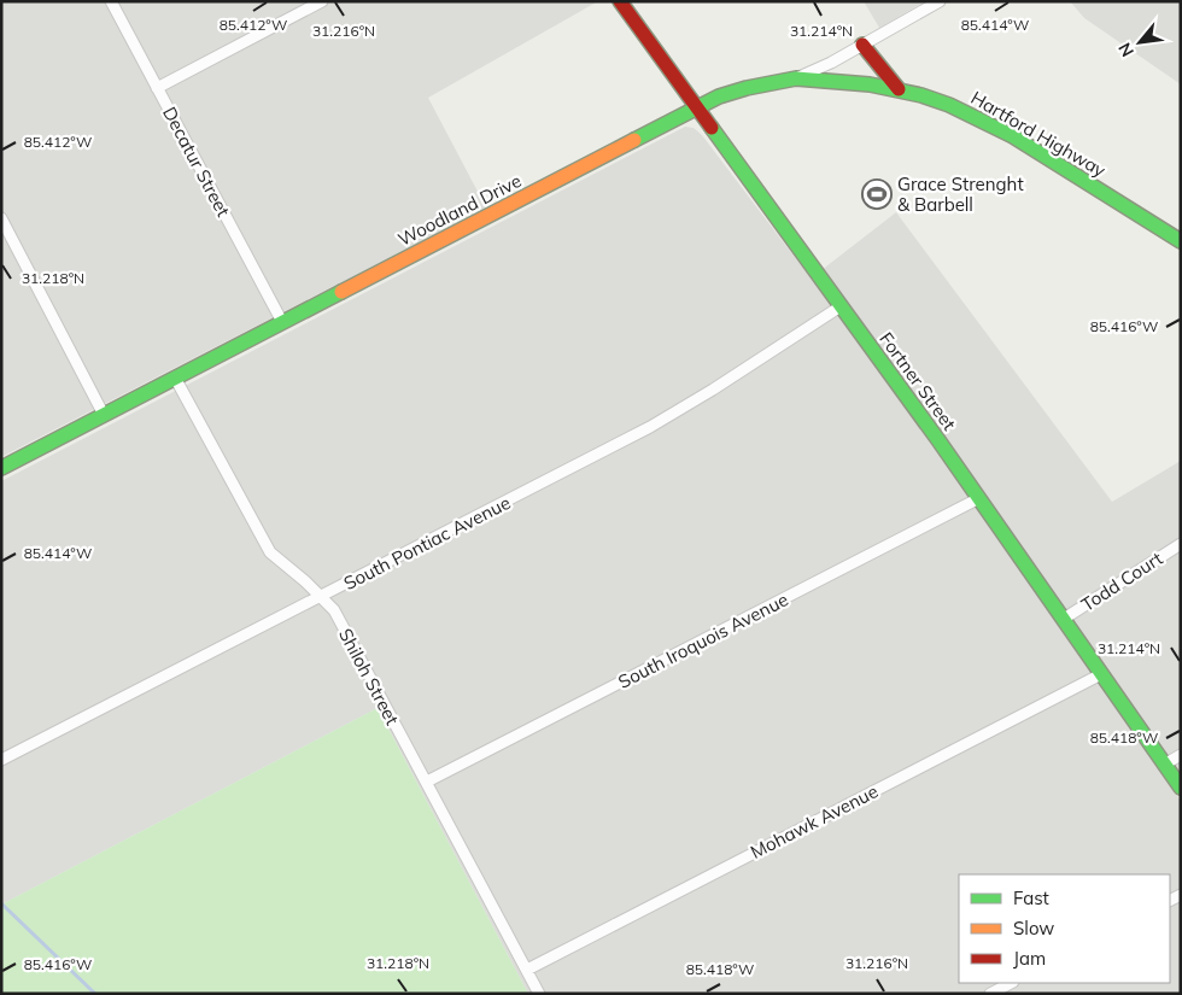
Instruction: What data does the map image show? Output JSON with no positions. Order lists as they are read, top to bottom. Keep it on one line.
{"streets":{"main road":["Hartford Highway","Woodland Drive","Fortner Street"],"street":["Decatur Street","South Pontiac Avenue","Todd Court","South Iroquois Avenue","Shiloh Street","Mohawk Avenue"]},"crossings":[["Hartford Highway","Woodland Drive"],["Decatur Street","Woodland Drive"],["Woodland Drive","Fortner Street"],["Woodland Drive","Shiloh Street"],["Fortner Street","South Pontiac Avenue"],["Fortner Street","Todd Court"],["Fortner Street","South Iroquois Avenue"],["Fortner Street","Mohawk Avenue"],["South Pontiac Avenue","Shiloh Street"],["South Iroquois Avenue","Shiloh Street"],["Shiloh Street","Mohawk Avenue"]],"places":{"sports":["Grace Strenght & Barbell"]},"legend":["Fast","Slow","Jam"],"north":"bottom left","coordinates":["85.412°W","85.414°W","31.216°N","31.214°N","31.218°N","85.416°W","85.418°W"]}
